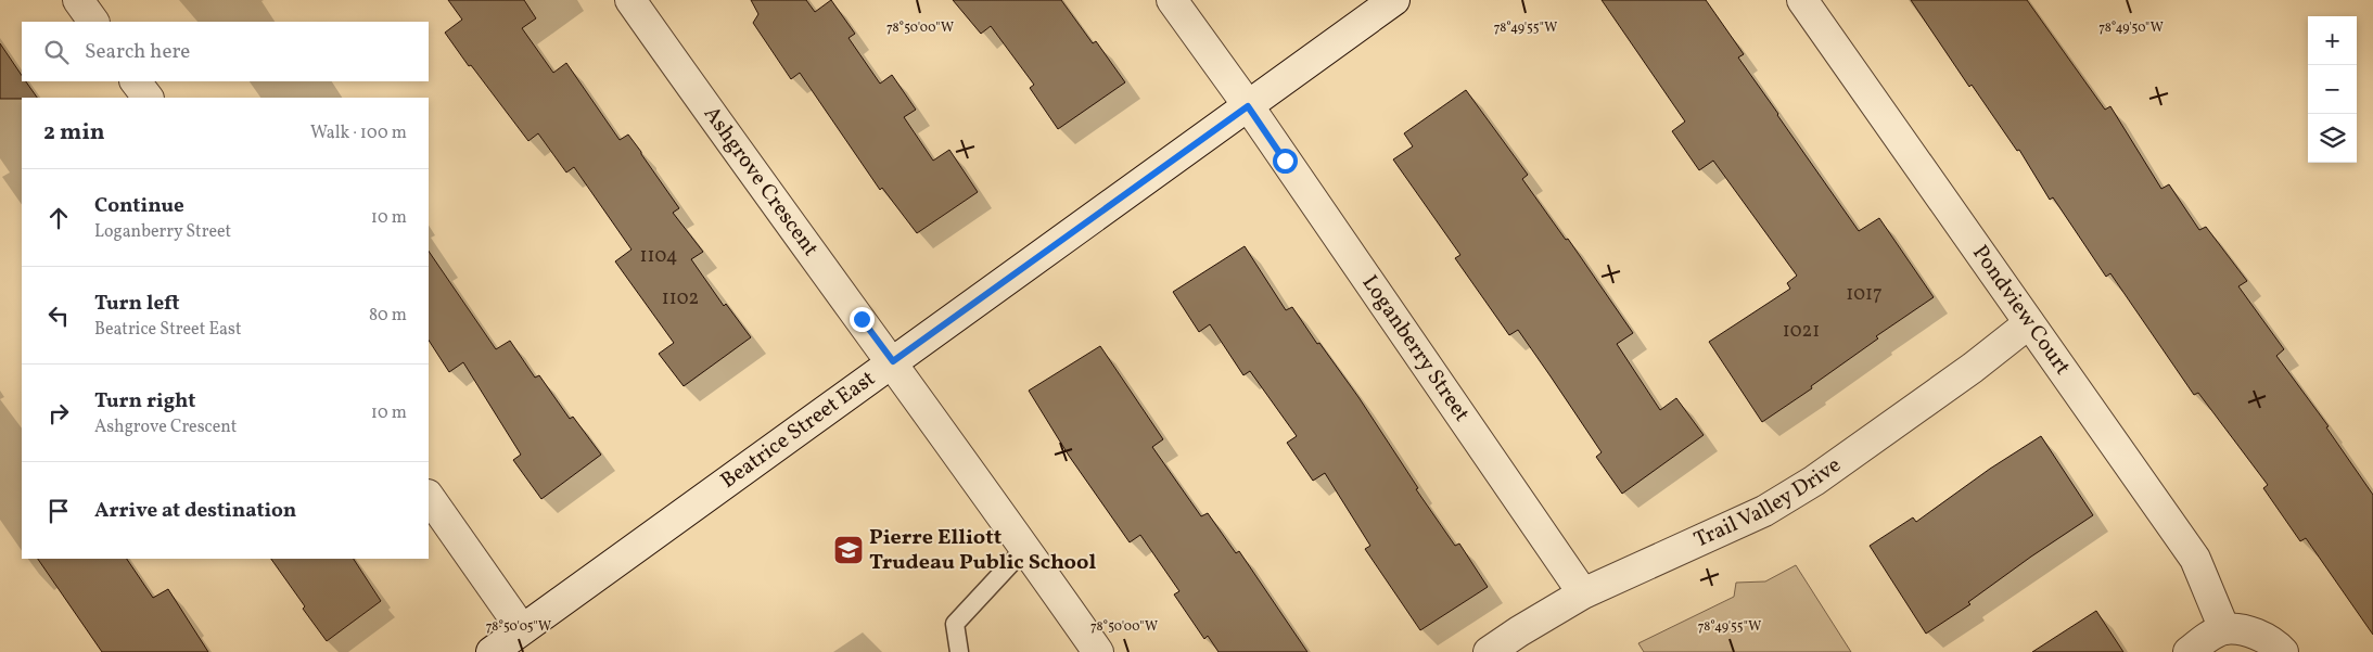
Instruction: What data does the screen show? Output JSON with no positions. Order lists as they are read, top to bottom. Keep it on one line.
{"streets":{"street":["Ashgrove Crescent","Pondview Court","Loganberry Street","Beatrice Street East","Trail Valley Drive"]},"crossings":[["Ashgrove Crescent","Beatrice Street East"],["Pondview Court","Trail Valley Drive"],["Loganberry Street","Beatrice Street East"],["Loganberry Street","Trail Valley Drive"]],"places":{"school or university":["Pierre Elliott Trudeau Public School"]},"house_numbers":["1104","1017","1102","1021"],"page":{"map_buttons":["+","−"],"search":"Search here","heading":["2 min","Walk · 100 m"],"list":[["Continue","Loganberry Street","10 m"],["Turn left","Beatrice Street East","80 m"],["Turn right","Ashgrove Crescent","10 m"],"Arrive at destination"]},"coordinates":["78°50'00\"W","78°49'55\"W","78°49'50\"W","78°50'05\"W"]}
